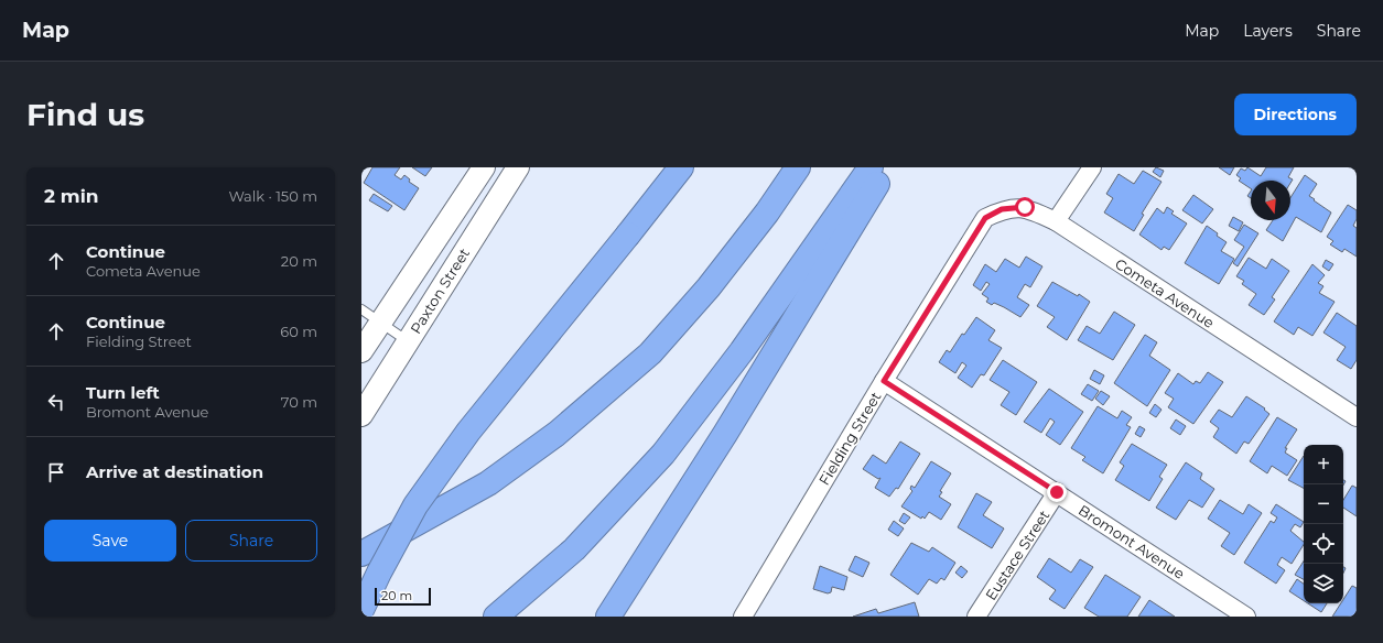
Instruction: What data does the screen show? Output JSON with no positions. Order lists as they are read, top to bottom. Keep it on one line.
{"streets":{"street":["Paxton Street","Cometa Avenue","Fielding Street","Bromont Avenue","Eustace Street"]},"crossings":[["Cometa Avenue","Fielding Street"],["Fielding Street","Bromont Avenue"],["Bromont Avenue","Eustace Street"]],"scale_bar":"20 m","north":"bottom","page":{"header":"Map","nav":["Map","Layers","Share"],"buttons":["Directions",["Save","Share"]],"title":"Find us","heading":["2 min","Walk · 150 m"],"list":[["Continue","Cometa Avenue","20 m"],["Continue","Fielding Street","60 m"],["Turn left","Bromont Avenue","70 m"],"Arrive at destination"],"map_buttons":["+","−"],"scale":"20 m"}}
